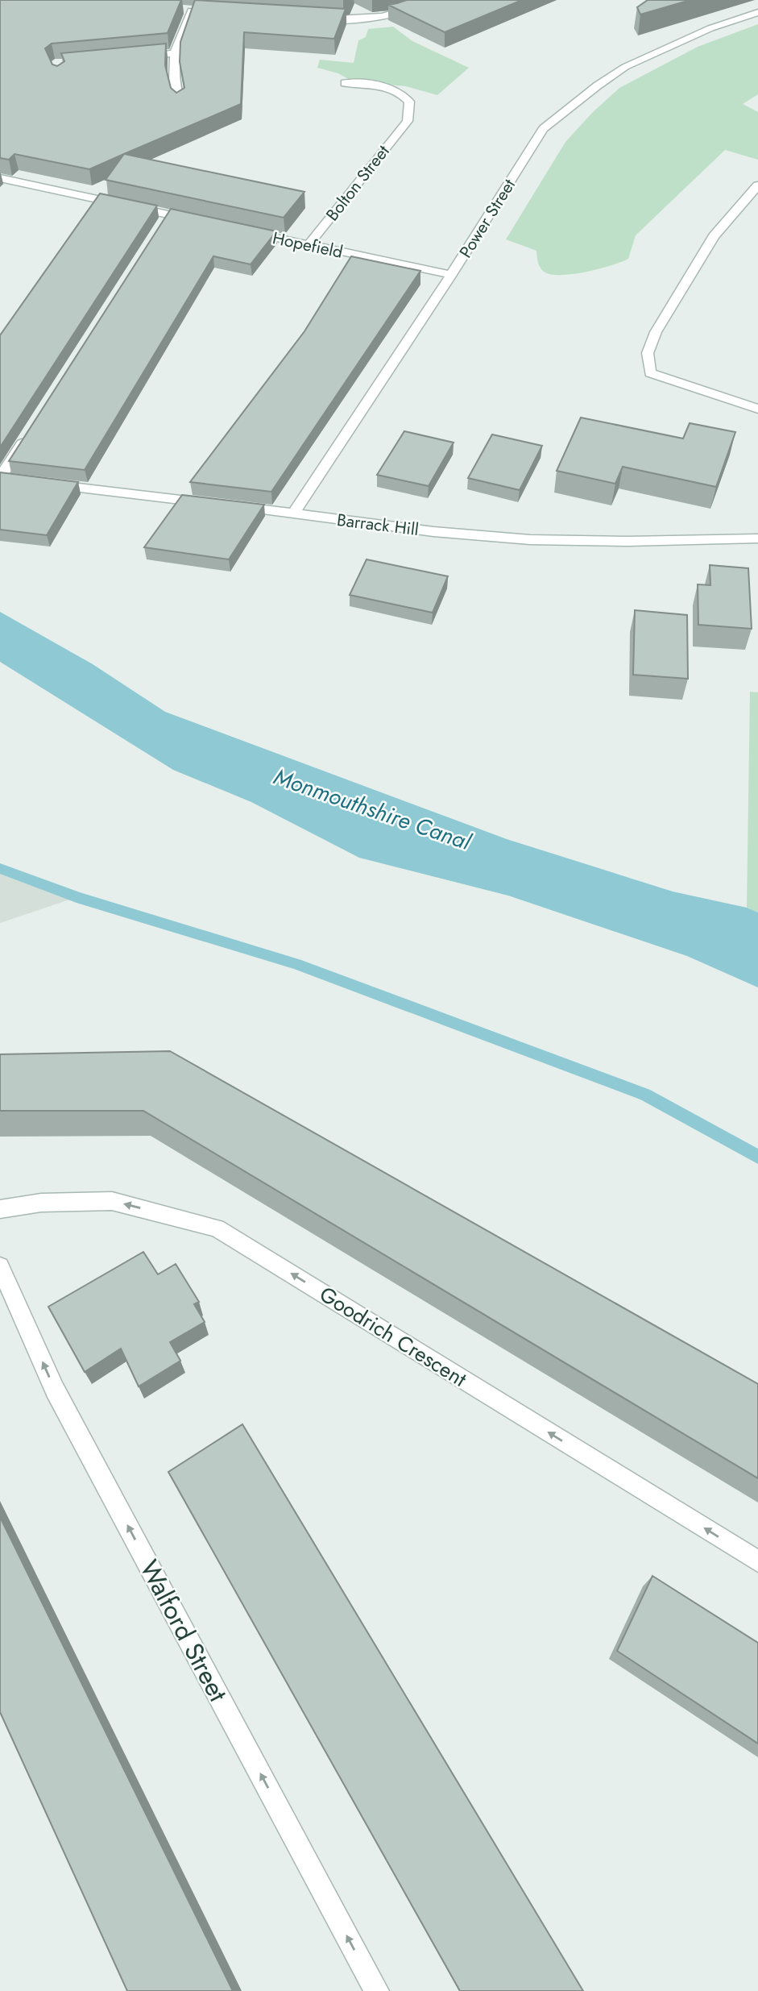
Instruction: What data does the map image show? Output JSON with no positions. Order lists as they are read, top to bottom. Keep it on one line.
{"streets":{"street":["Bolton Street","Power Street","Hopefield","Barrack Hill","Goodrich Crescent","Walford Street"]},"crossings":[["Bolton Street","Hopefield"],["Power Street","Hopefield"],["Power Street","Barrack Hill"]],"one_way":["Goodrich Crescent","Walford Street"],"water":["Monmouthshire Canal"]}
